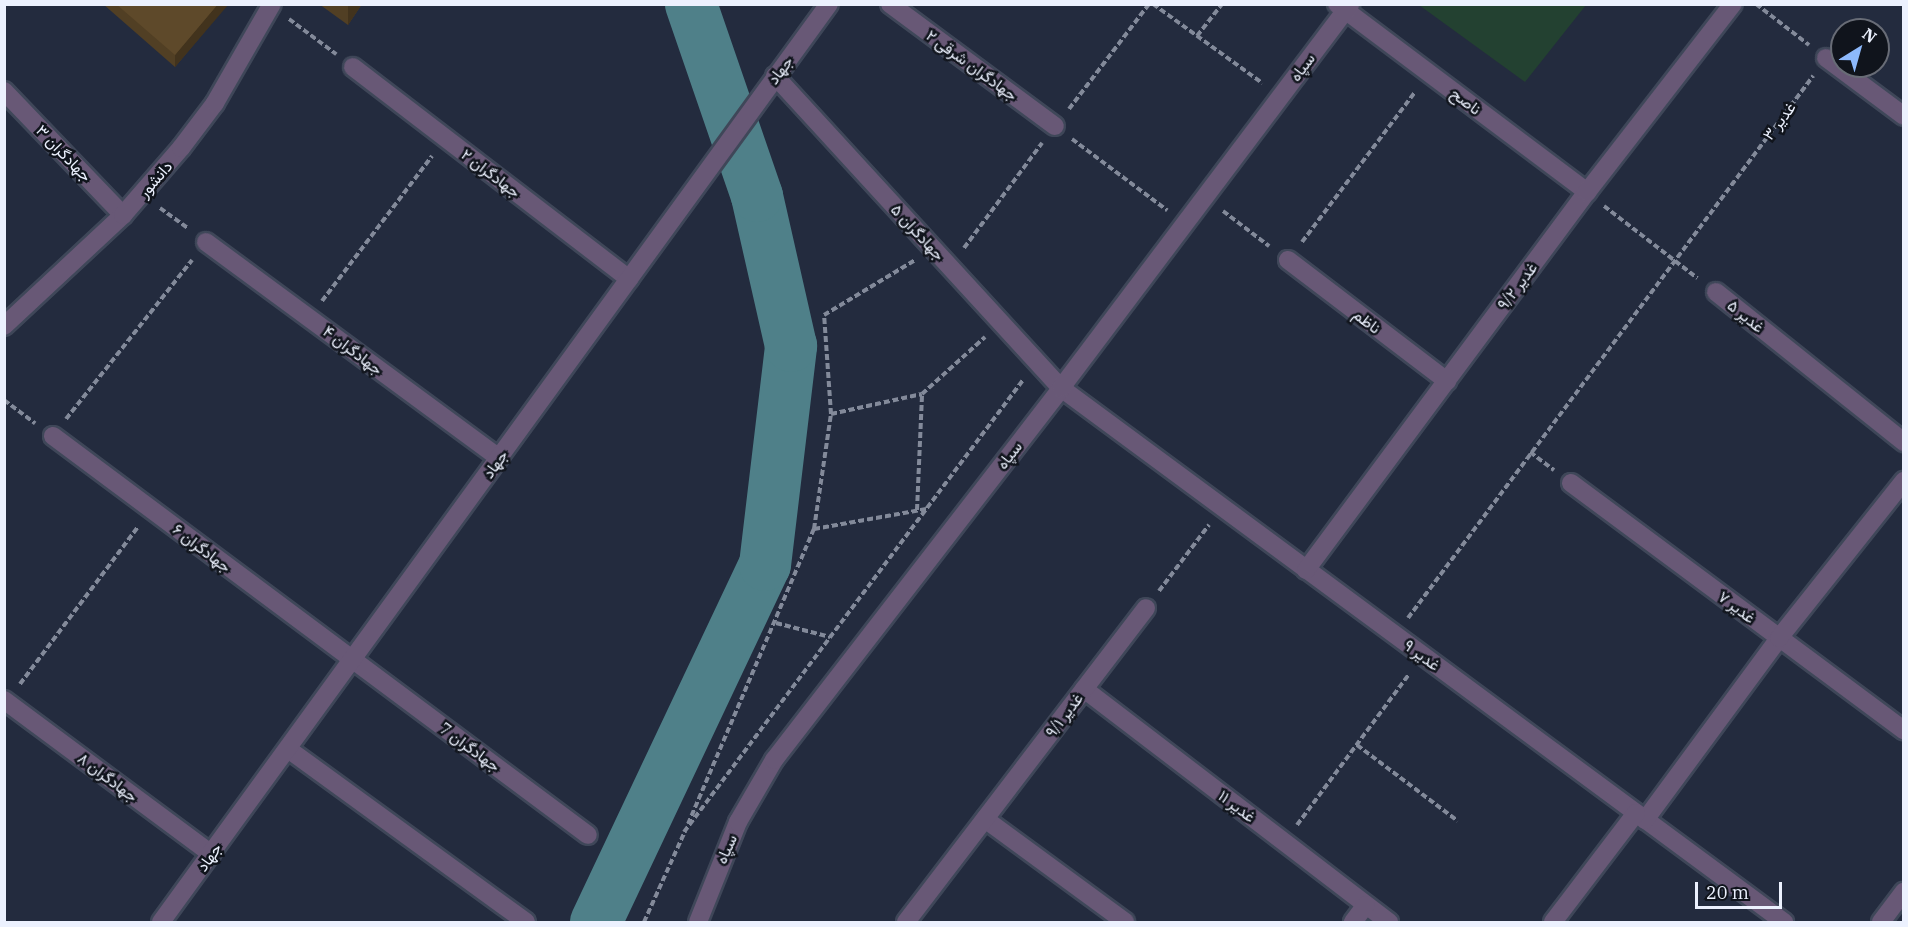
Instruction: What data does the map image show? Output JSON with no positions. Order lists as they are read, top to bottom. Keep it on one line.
{"streets":{"street":["جهادگران شرقی ۲","سپاه","جهاد","ناصح","جهادگران ۳","جهادگران ۲","دانشور","جهادگران ۵","غدیر ۹/۲","غدیر ۵","ناظم","جهادگران ۴","جهادگران ۶","غدیر ۷","غدیر ۹","غدیر ۹/۱","جهادگران 7","جهادگران ۸","غدیر ۱۱"],"path":["غدیر ۳"]},"crossings":[["سپاه","ناصح"],["سپاه","جهادگران ۵"],["سپاه","غدیر ۹"],["جهاد","جهادگران ۲"],["جهاد","جهادگران ۵"],["جهاد","جهادگران ۴"],["جهاد","جهادگران ۶"],["جهاد","جهادگران 7"],["جهاد","جهادگران ۸"],["ناصح","غدیر ۹/۲"],["ناصح","غدیر ۵"],["غدیر ۳","غدیر ۵"],["غدیر ۳","غدیر ۹"],["جهادگران ۳","دانشور"],["جهادگران ۵","غدیر ۹"],["غدیر ۹/۲","غدیر ۵"],["غدیر ۹/۲","ناظم"],["غدیر ۹/۲","غدیر ۹"],["جهادگران ۶","جهادگران 7"],["غدیر ۹/۱","غدیر ۱۱"]],"scale_bar":"20 m","north":"top right"}
